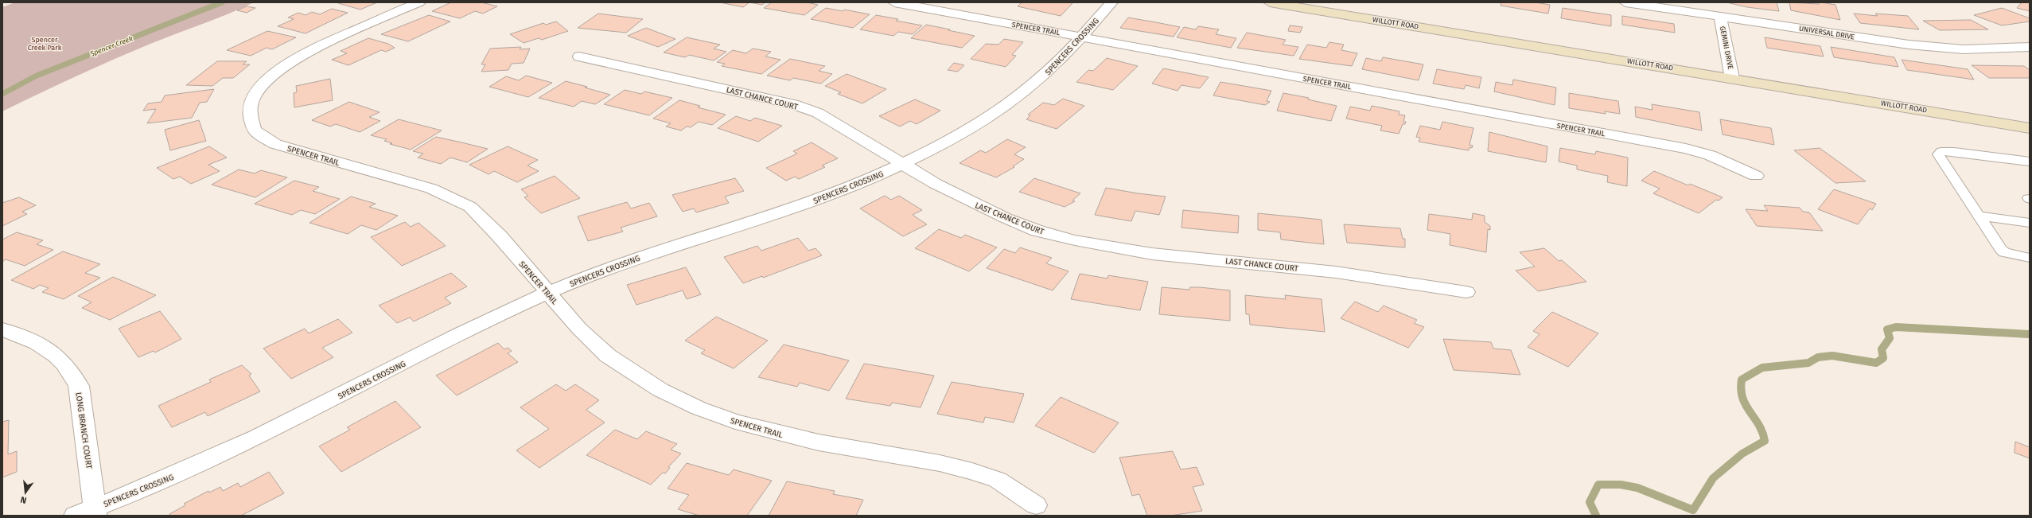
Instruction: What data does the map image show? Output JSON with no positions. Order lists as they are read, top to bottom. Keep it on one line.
{"streets":{"main road":["WILLOTT ROAD"],"street":["SPENCER TRAIL","UNIVERSAL DRIVE","SPENCERS CROSSING","GEMINI DRIVE","LAST CHANCE COURT","LONG BRANCH COURT"]},"crossings":[["WILLOTT ROAD","GEMINI DRIVE"],["SPENCER TRAIL","SPENCERS CROSSING"],["UNIVERSAL DRIVE","GEMINI DRIVE"],["SPENCERS CROSSING","LAST CHANCE COURT"],["SPENCERS CROSSING","LONG BRANCH COURT"]],"water":["Spencer Creek"],"parks":["Spencer Creek Park"],"north":"bottom"}
